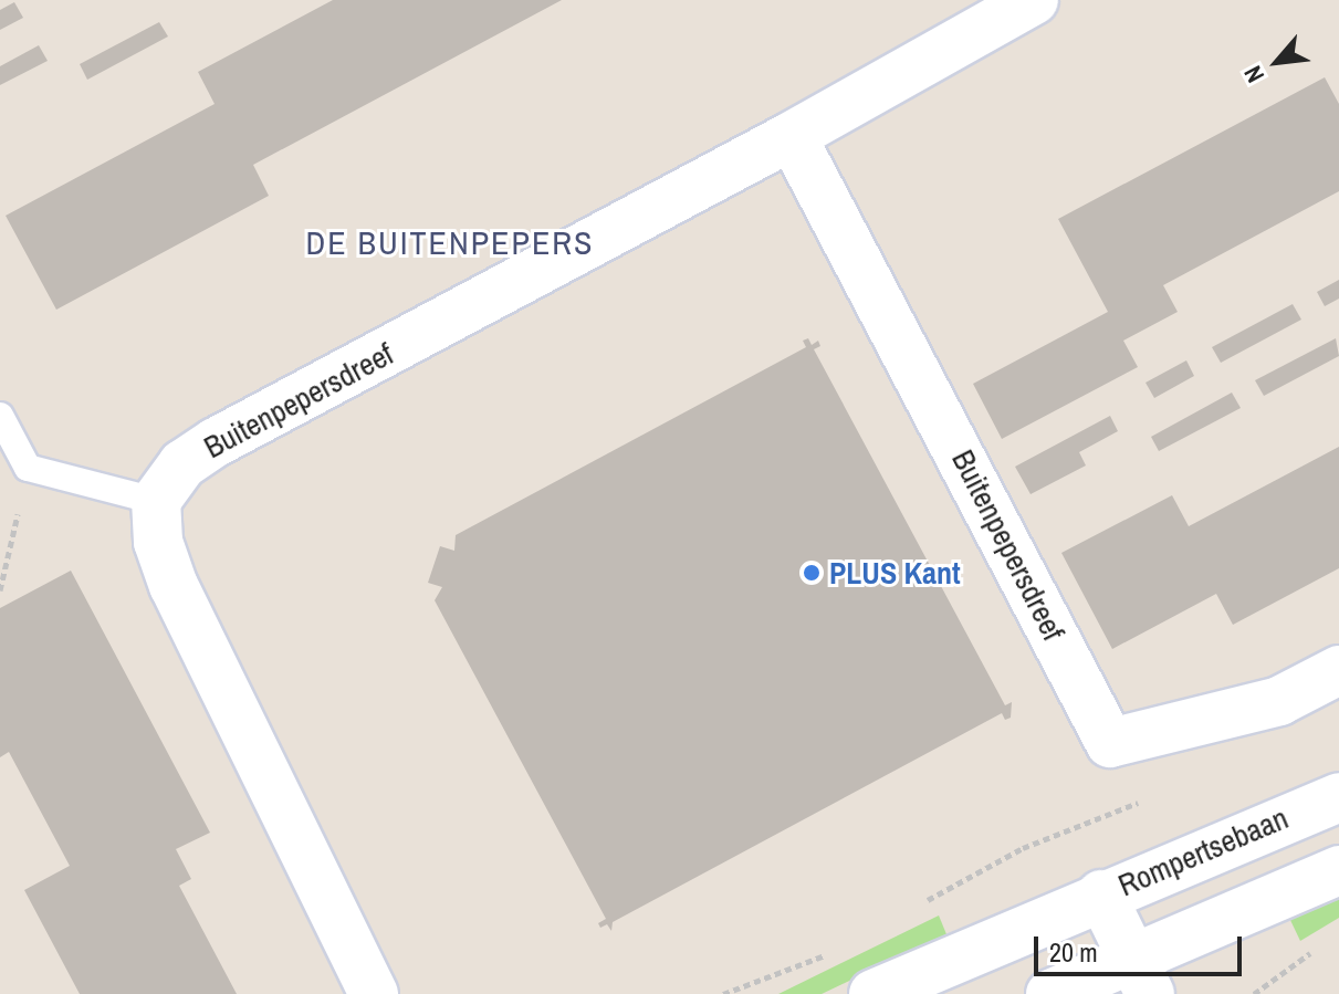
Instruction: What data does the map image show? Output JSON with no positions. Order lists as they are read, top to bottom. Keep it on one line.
{"streets":{"street":["Buitenpepersdreef","Rompertsebaan"]},"districts":["DE BUITENPEPERS"],"places":["PLUS Kant"],"scale_bar":"20 m","north":"bottom left"}
